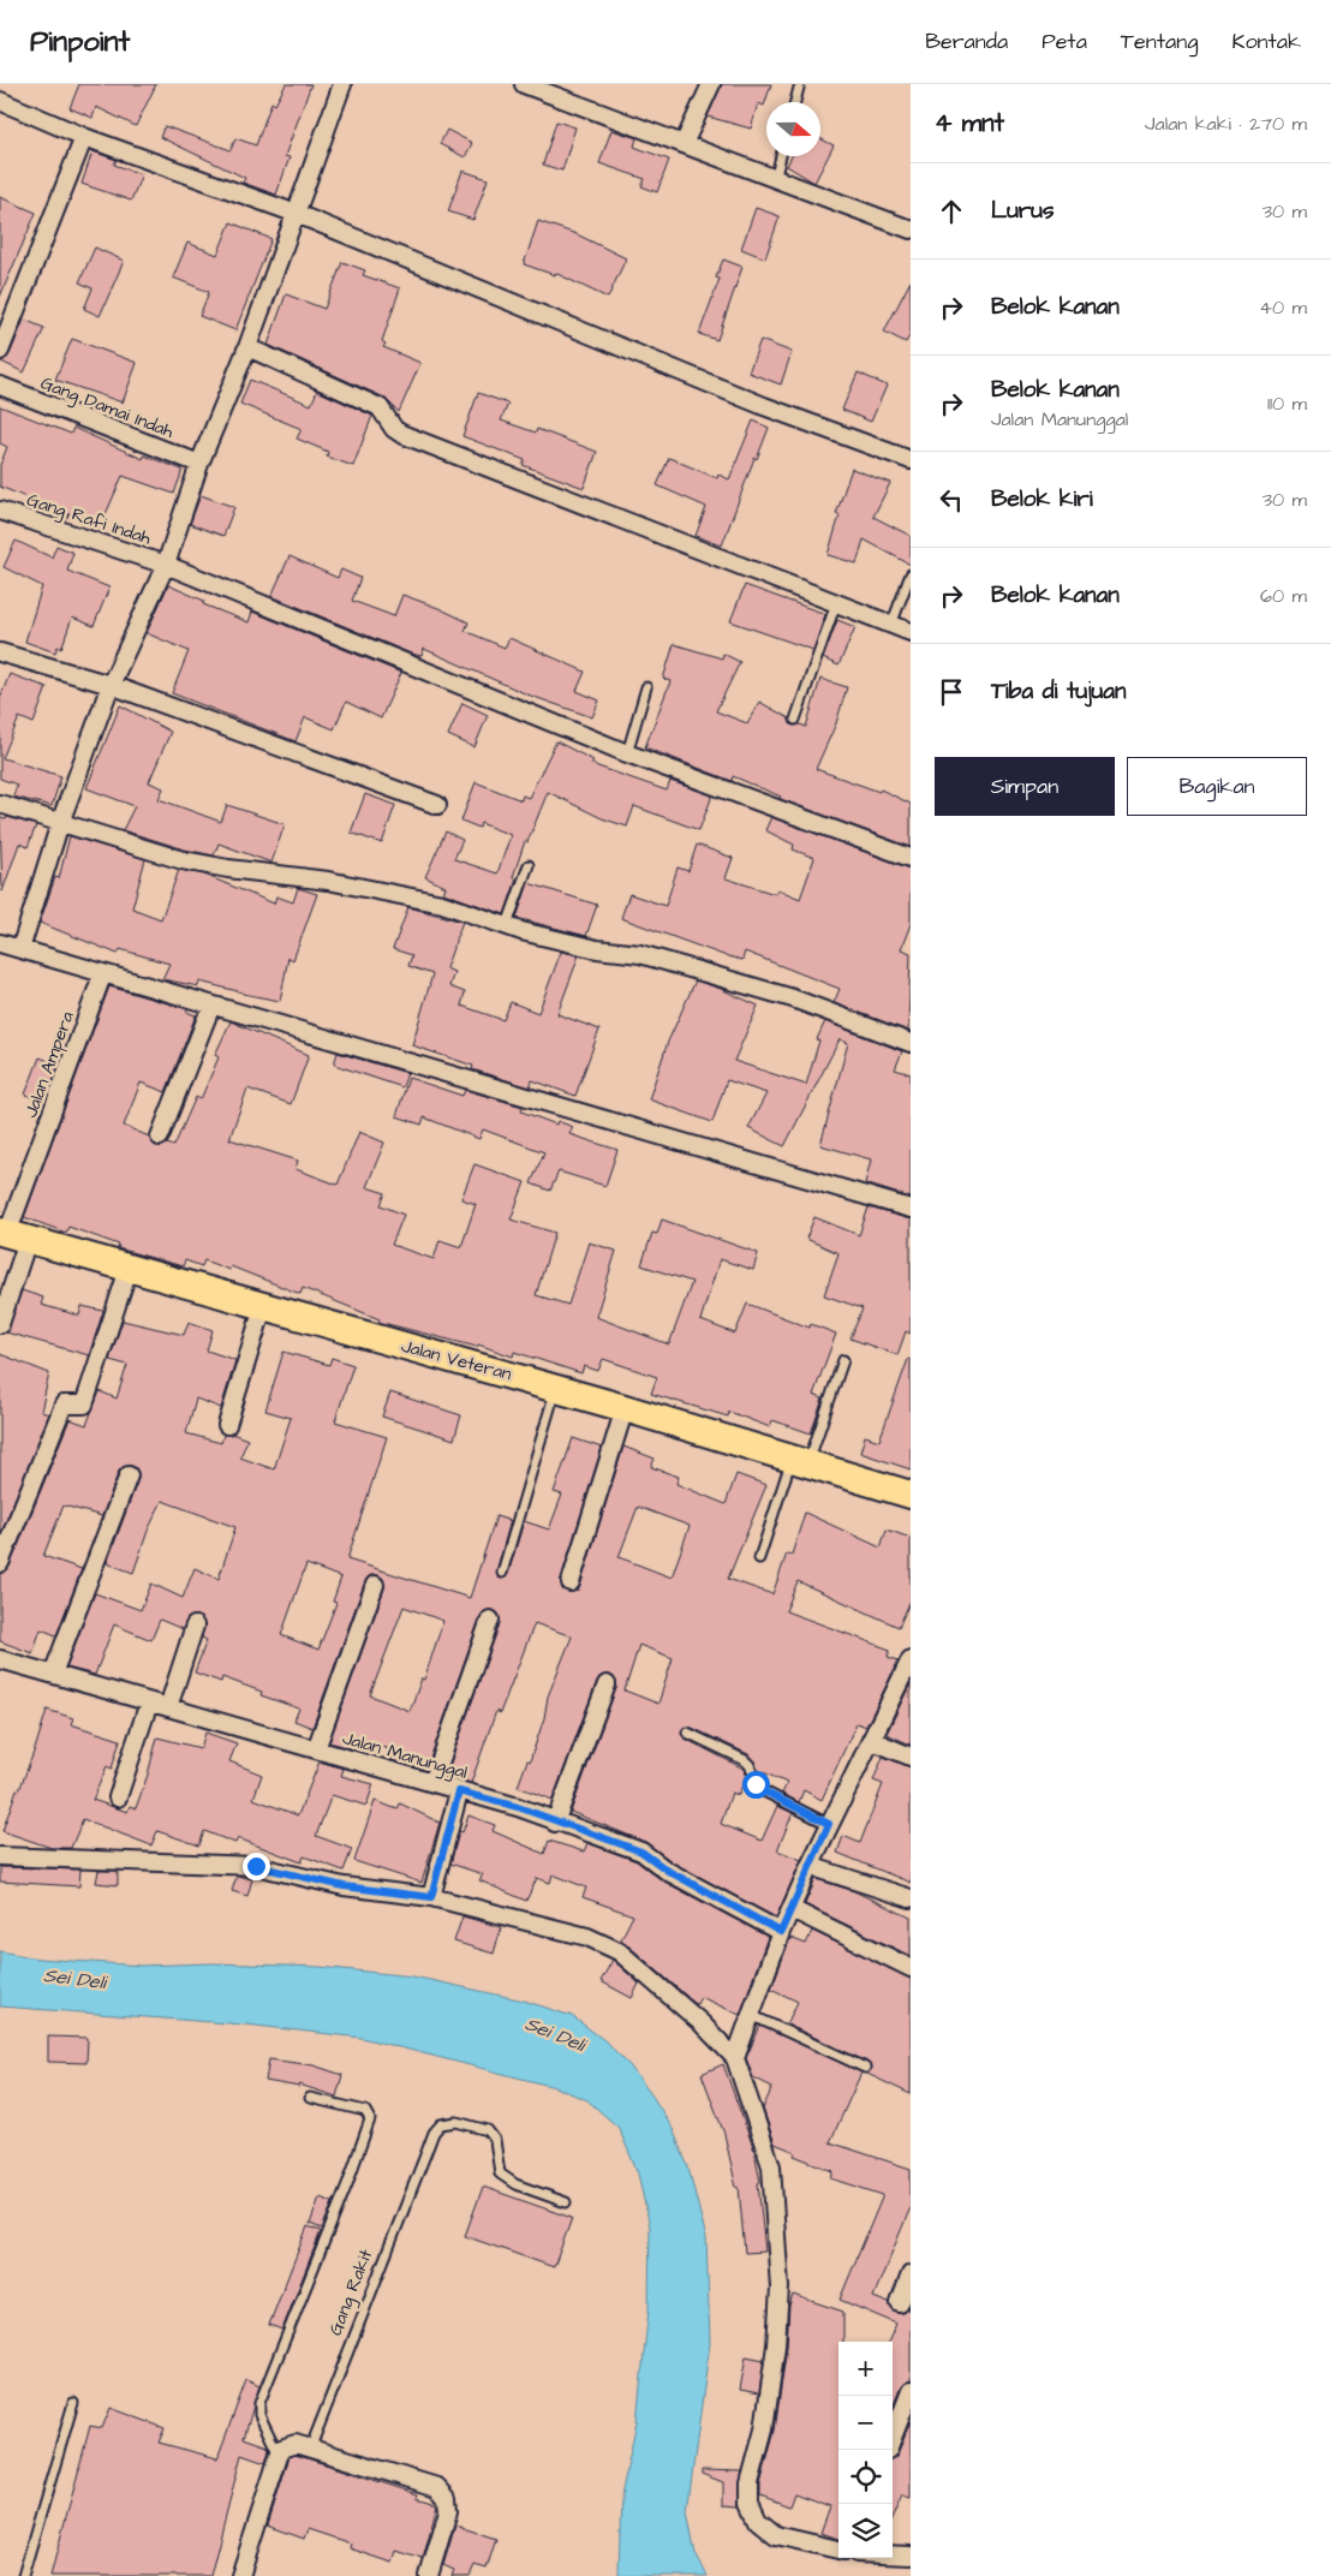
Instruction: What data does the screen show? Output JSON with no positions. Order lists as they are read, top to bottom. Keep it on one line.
{"streets":{"main road":["Jalan Veteran"],"street":["Gang Damai Indah","Gang Rafi Indah","Jalan Ampera","Jalan Manunggal"],"lane":["Gang Rakit"]},"crossings":[["Jalan Ampera","Jalan Veteran"]],"water":["Sei Deli"],"north":"right","page":{"header":"Pinpoint","nav":["Beranda","Peta","Tentang","Kontak"],"heading":["4 mnt","Jalan kaki · 270 m"],"list":[["Lurus","30 m"],["Belok kanan","40 m"],["Belok kanan","Jalan Manunggal","110 m"],["Belok kiri","30 m"],["Belok kanan","60 m"],"Tiba di tujuan"],"buttons":["Simpan","Bagikan"],"map_buttons":["+","−"]}}
